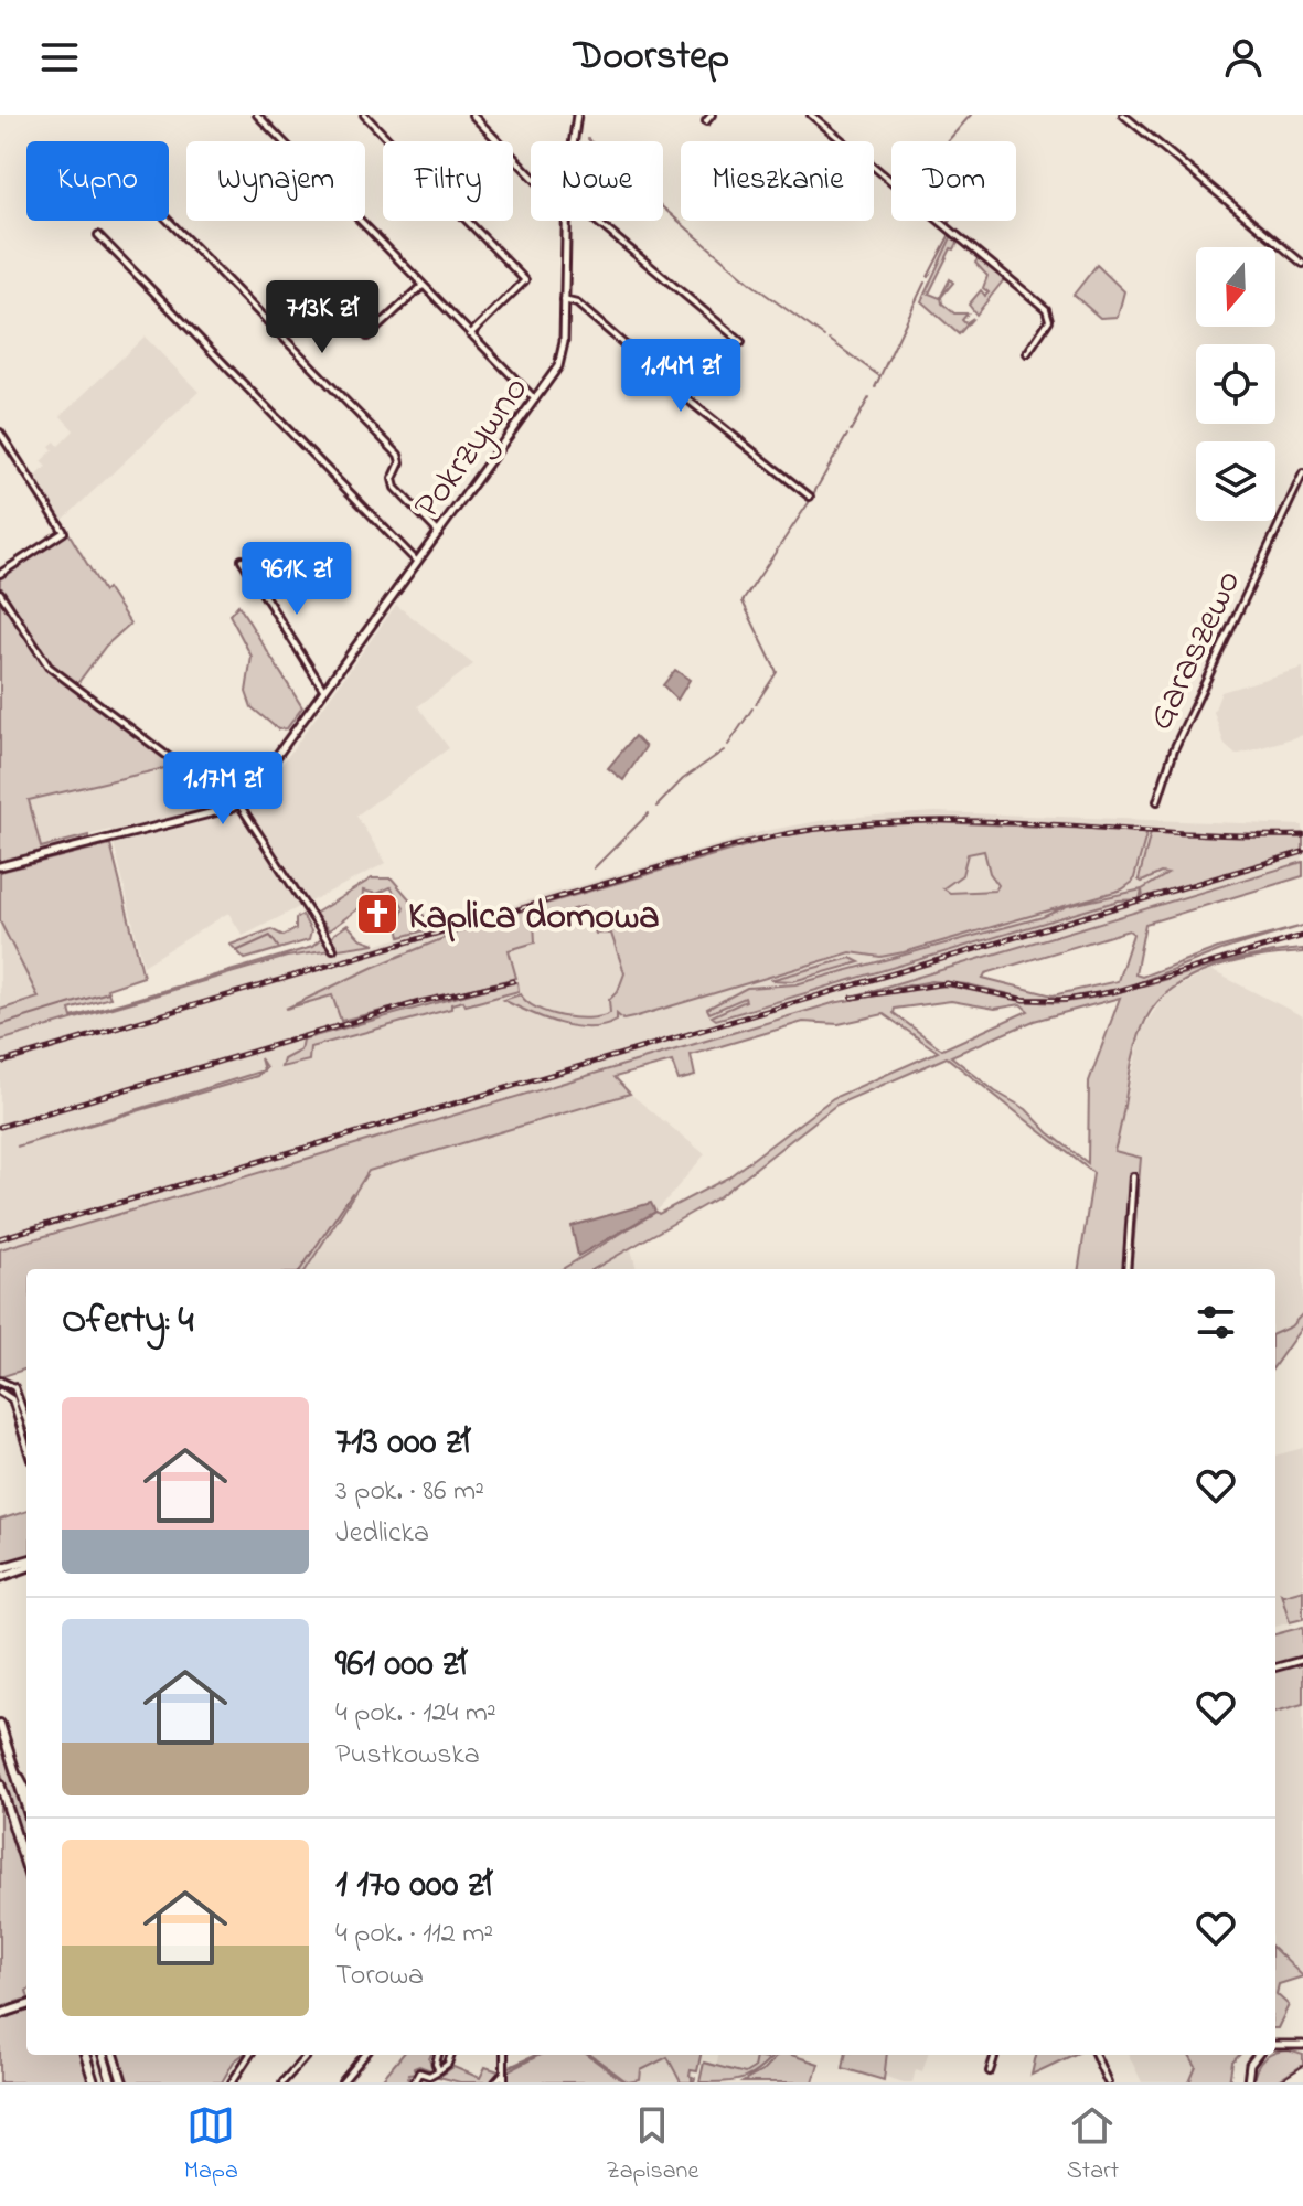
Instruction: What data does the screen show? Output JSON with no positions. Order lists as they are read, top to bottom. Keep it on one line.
{"streets":{"street":["Pokrzywno","Garaszewo"]},"places":{"church":["Kaplica domowa"]},"north":"bottom","page":{"header":"Doorstep","chip":["Kupno","Wynajem","Filtry","Nowe","Mieszkanie","Dom"],"price":["713K zł","1.14M zł","961K zł","1.17M zł"],"heading":"Oferty: 4","list":[{"name":"713 000 zł","note":"3 pok. · 86 m² · Jedlicka"},{"name":"961 000 zł","note":"4 pok. · 124 m² · Pustkowska"},{"name":"1 170 000 zł","note":"4 pok. · 112 m² · Torowa"}],"tabs":["Mapa","Zapisane","Start"]}}
